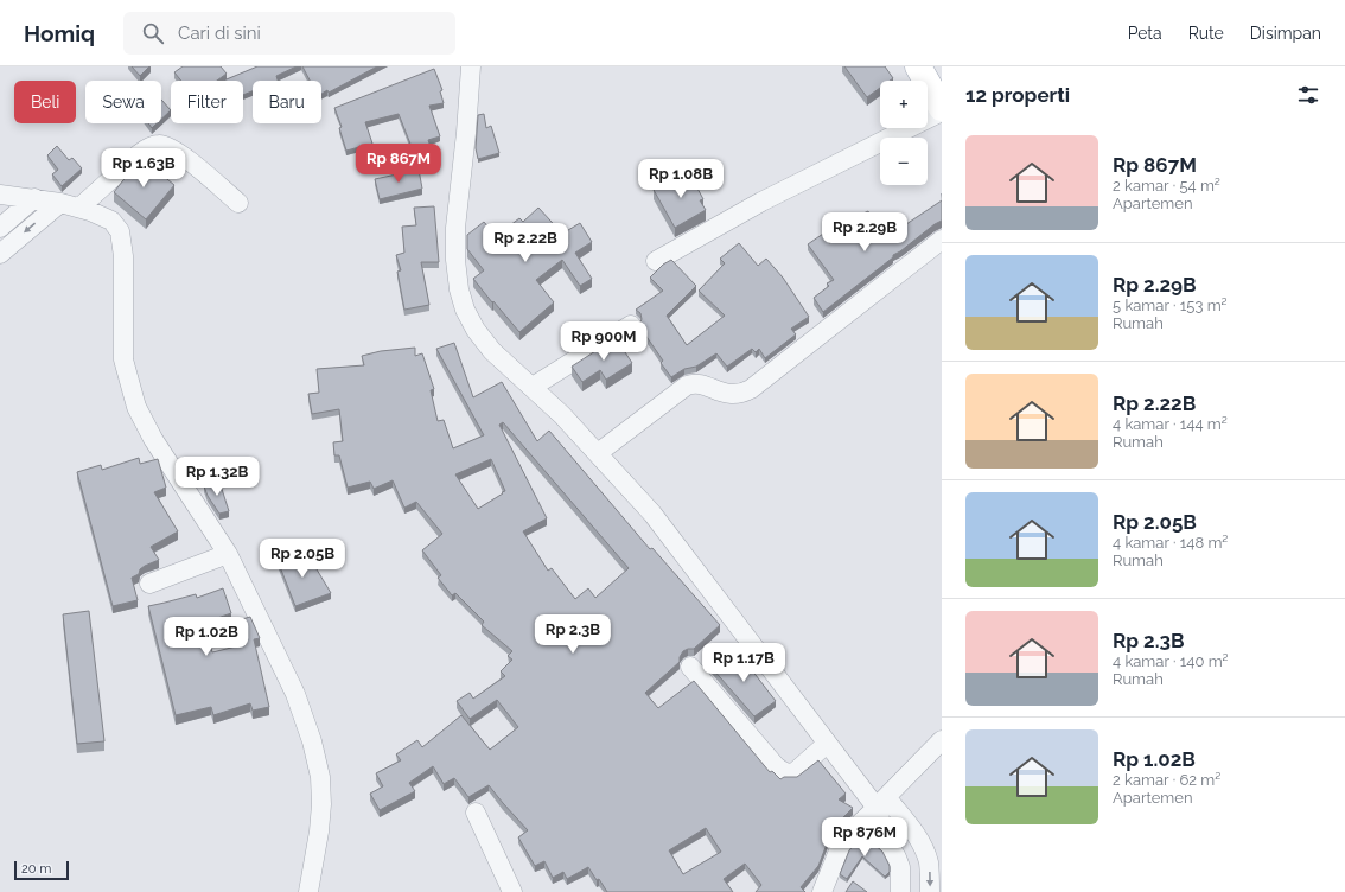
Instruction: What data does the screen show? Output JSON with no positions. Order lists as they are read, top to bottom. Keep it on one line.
{"scale_bar":"20 m","page":{"header":"Homiq","search":"Cari di sini","nav":["Peta","Rute","Disimpan"],"heading":"12 properti","map_buttons":["+","−"],"chip":["Beli","Sewa","Filter","Baru"],"list":[{"name":"Rp 867M","note":"2 kamar · 54 m² · Apartemen"},{"name":"Rp 2.29B","note":"5 kamar · 153 m² · Rumah"},{"name":"Rp 2.22B","note":"4 kamar · 144 m² · Rumah"},{"name":"Rp 2.05B","note":"4 kamar · 148 m² · Rumah"},{"name":"Rp 2.3B","note":"4 kamar · 140 m² · Rumah"},{"name":"Rp 1.02B","note":"2 kamar · 62 m² · Apartemen"}],"price":["Rp 867M","Rp 1.63B","Rp 1.08B","Rp 2.29B","Rp 2.22B","Rp 900M","Rp 1.32B","Rp 2.05B","Rp 2.3B","Rp 1.02B","Rp 1.17B","Rp 876M"],"scale":"20 m"}}
